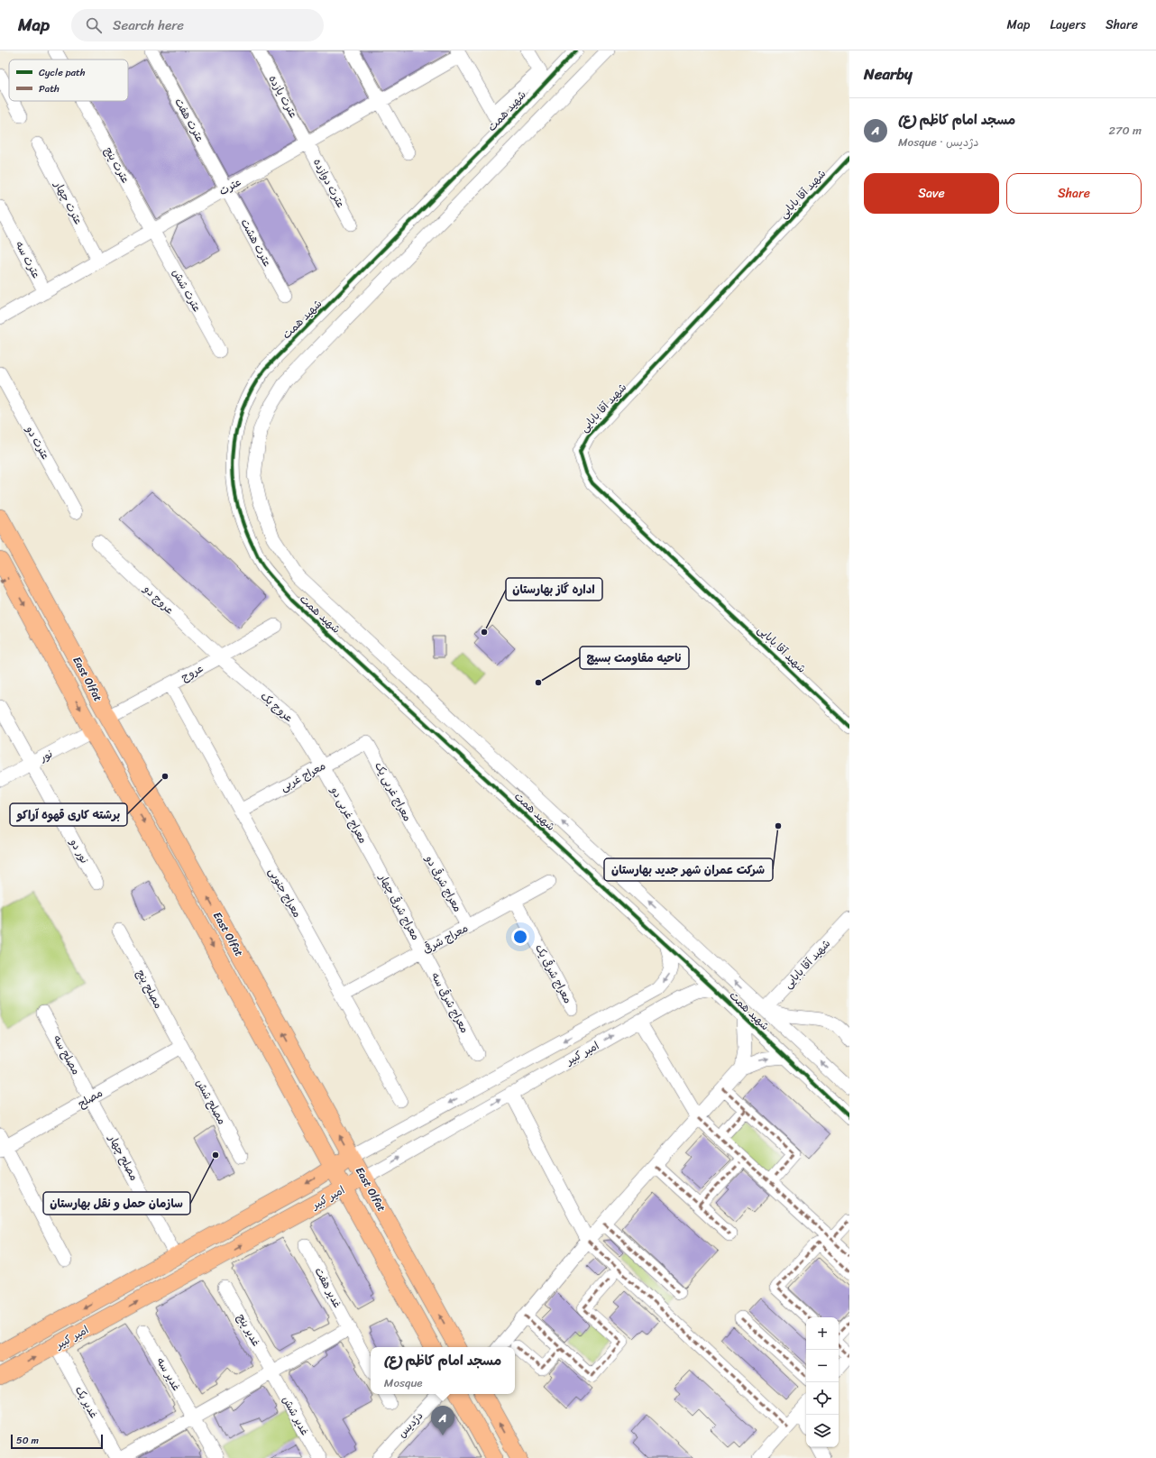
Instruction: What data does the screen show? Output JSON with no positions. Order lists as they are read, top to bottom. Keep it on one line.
{"streets":{"main road":["East Olfat","امیر کبیر"],"street":["عترت یازده","شهید همت","عترت هفت","عترت پنج","عترت دوازده","عترت","شهید آقا بابایی","عترت چهار","عترت هشت","عترت سه","عترت شش","عترت دو","عروج دو","عروج","عروج یک","نور","معراج غربی","معراج غربی یک","معراج غربی دو","نور دو","معراج شرقی دو","معراج جنوبی","معراج شرقی چهار","معراج شرقی","معراج شرقی یک","مصلح پنج","معراج شرقی سه","مصلح سه","مصلح","مصلح شش","مصلح چهار","غدیر هفت","غدیر پنج","غدیر سه","غدیر یک","غدیر شش","دژدیس"]},"crossings":[["عترت یازده","عترت دوازده"],["عترت یازده","عترت"],["شهید همت","شهید آقا بابایی"],["شهید همت","امیر کبیر"],["عترت هفت","عترت"],["عترت هفت","عترت هشت"],["عترت پنج","عترت"],["عترت پنج","عترت شش"],["عترت دوازده","عترت"],["عترت","عترت چهار"],["عترت","عترت هشت"],["عترت","عترت سه"],["عترت","عترت شش"],["عروج دو","عروج"],["عروج دو","عروج یک"],["عروج","East Olfat"],["عروج","عروج یک"],["عروج","معراج جنوبی"],["East Olfat","نور"],["East Olfat","امیر کبیر"],["عروج یک","معراج غربی"],["عروج یک","معراج غربی دو"],["نور","نور دو"],["معراج غربی","معراج غربی یک"],["معراج غربی","معراج غربی دو"],["معراج غربی","معراج جنوبی"],["معراج غربی یک","معراج شرقی دو"],["معراج غربی دو","معراج شرقی چهار"],["معراج شرقی دو","معراج شرقی"],["معراج جنوبی","معراج شرقی"],["معراج شرقی چهار","معراج شرقی"],["معراج شرقی چهار","معراج شرقی سه"],["معراج شرقی","معراج شرقی یک"],["معراج شرقی","معراج شرقی سه"],["مصلح پنج","مصلح"],["مصلح پنج","مصلح شش"],["امیر کبیر","مصلح چهار"],["امیر کبیر","غدیر یک"],["مصلح سه","مصلح"],["مصلح سه","مصلح چهار"],["مصلح","مصلح شش"],["مصلح","مصلح چهار"],["غدیر پنج","غدیر شش"]],"places":["اداره گاز بهارستان","ناحیه مقاومت بسیج","برشته کاری قهوه آراکو","شرکت عمران شهر جدید بهارستان","سازمان حمل و نقل بهارستان"],"legend":["Cycle path","Path"],"scale_bar":"50 m","page":{"header":"Map","search":"Search here","nav":["Map","Layers","Share"],"heading":"Nearby","list":[{"mark":"A","name":"مسجد امام کاظم (ع)","note":"Mosque · دژدیس","value":"270 m"}],"buttons":["Save","Share"],"map_buttons":["+","−"],"popup":["مسجد امام کاظم (ع)","Mosque"],"pins":"A","scale":"50 m"}}
